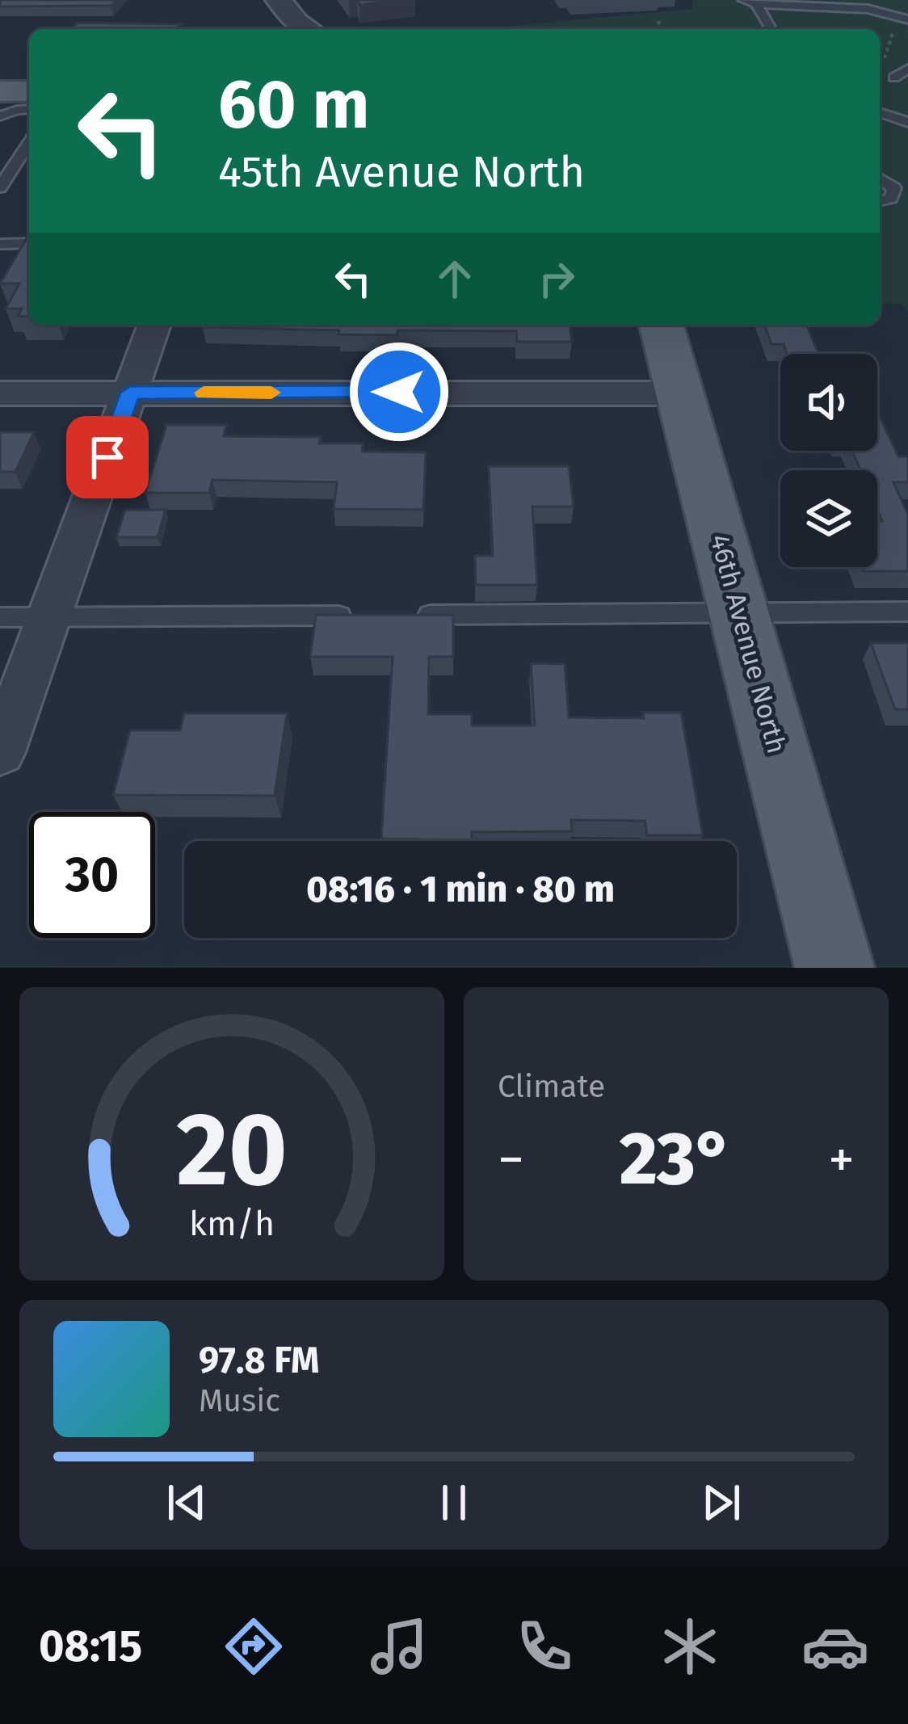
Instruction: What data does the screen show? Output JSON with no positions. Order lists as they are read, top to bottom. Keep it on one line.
{"streets":{"main road":["46th Avenue North"]},"page":{"turn":["60 m","45th Avenue North"],"limit":"30","trip":"08:16 · 1 min · 80 m","tile":"Climate","heat":["−","23°","+"],"song":["97.8 FM","Music"],"tabs":"08:15","gauge":["20","km/h"]}}
